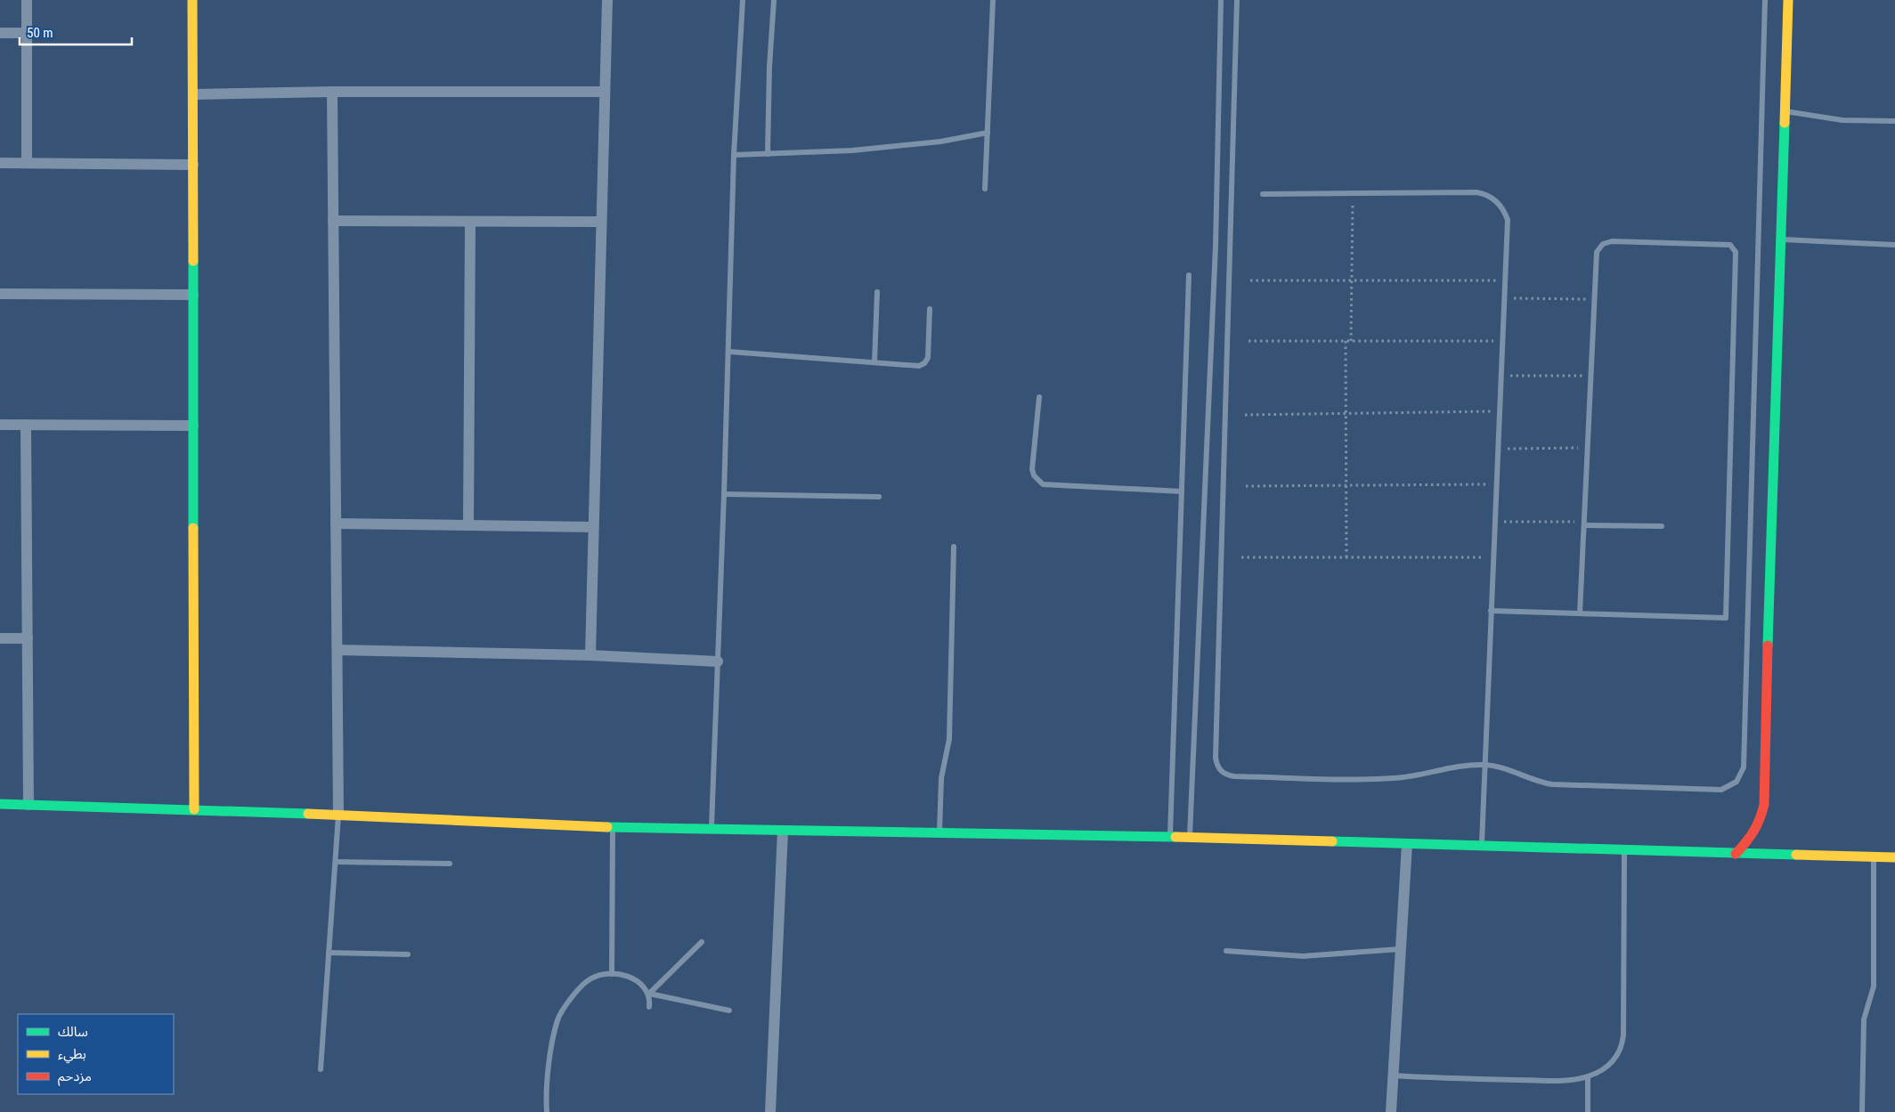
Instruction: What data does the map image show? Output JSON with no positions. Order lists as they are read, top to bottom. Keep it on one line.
{"legend":["سالك","بطيء","مزدحم"],"scale_bar":"50 m"}
